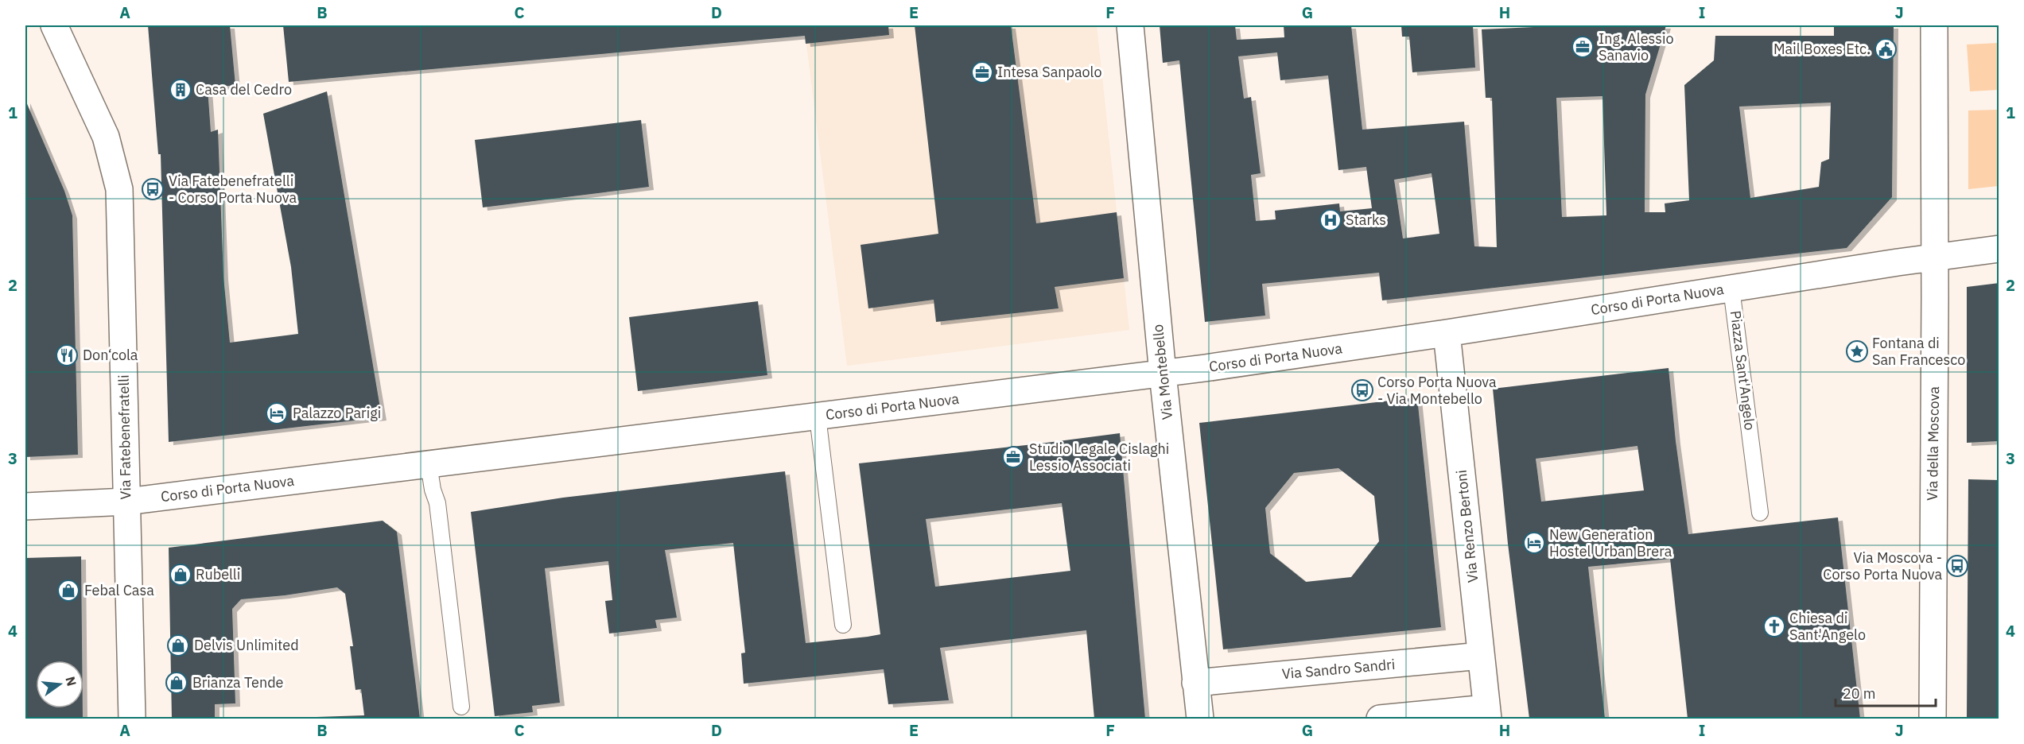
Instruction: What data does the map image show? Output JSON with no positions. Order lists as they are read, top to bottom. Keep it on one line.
{"streets":{"street":["Corso di Porta Nuova","Via Montebello","Via Fatebenefratelli","Via della Moscova","Via Renzo Bertoni","Via Sandro Sandri"],"lane":["Piazza Sant'Angelo"]},"crossings":[["Corso di Porta Nuova","Piazza Sant'Angelo"],["Corso di Porta Nuova","Via Montebello"],["Corso di Porta Nuova","Via Fatebenefratelli"],["Corso di Porta Nuova","Via Renzo Bertoni"],["Via Montebello","Via Sandro Sandri"],["Via Renzo Bertoni","Via Sandro Sandri"]],"places":{"office":["Ing. Alessio Sanavio","Intesa Sanpaolo","Studio Legale Cislaghi Lessio Associati"],"public building":["Mail Boxes Etc."],"building":["Casa del Cedro"],"bus stop":["Via Fatebenefratelli - Corso Porta Nuova","Corso Porta Nuova - Via Montebello","Via Moscova - Corso Porta Nuova"],"hospital":["Starks"],"place":["Fontana di San Francesco"],"restaurant":["Don‘cola"],"hotel":["Palazzo Parigi","New Generation Hostel Urban Brera"],"shop":["Rubelli","Febal Casa","Delvis Unlimited","Brianza Tende"],"church":["Chiesa di Sant'Angelo"]},"scale_bar":"20 m","north":"right","grid":{"columns":["A","B","C","D","E","F","G","H","I","J"],"rows":["1","2","3","4"]}}
